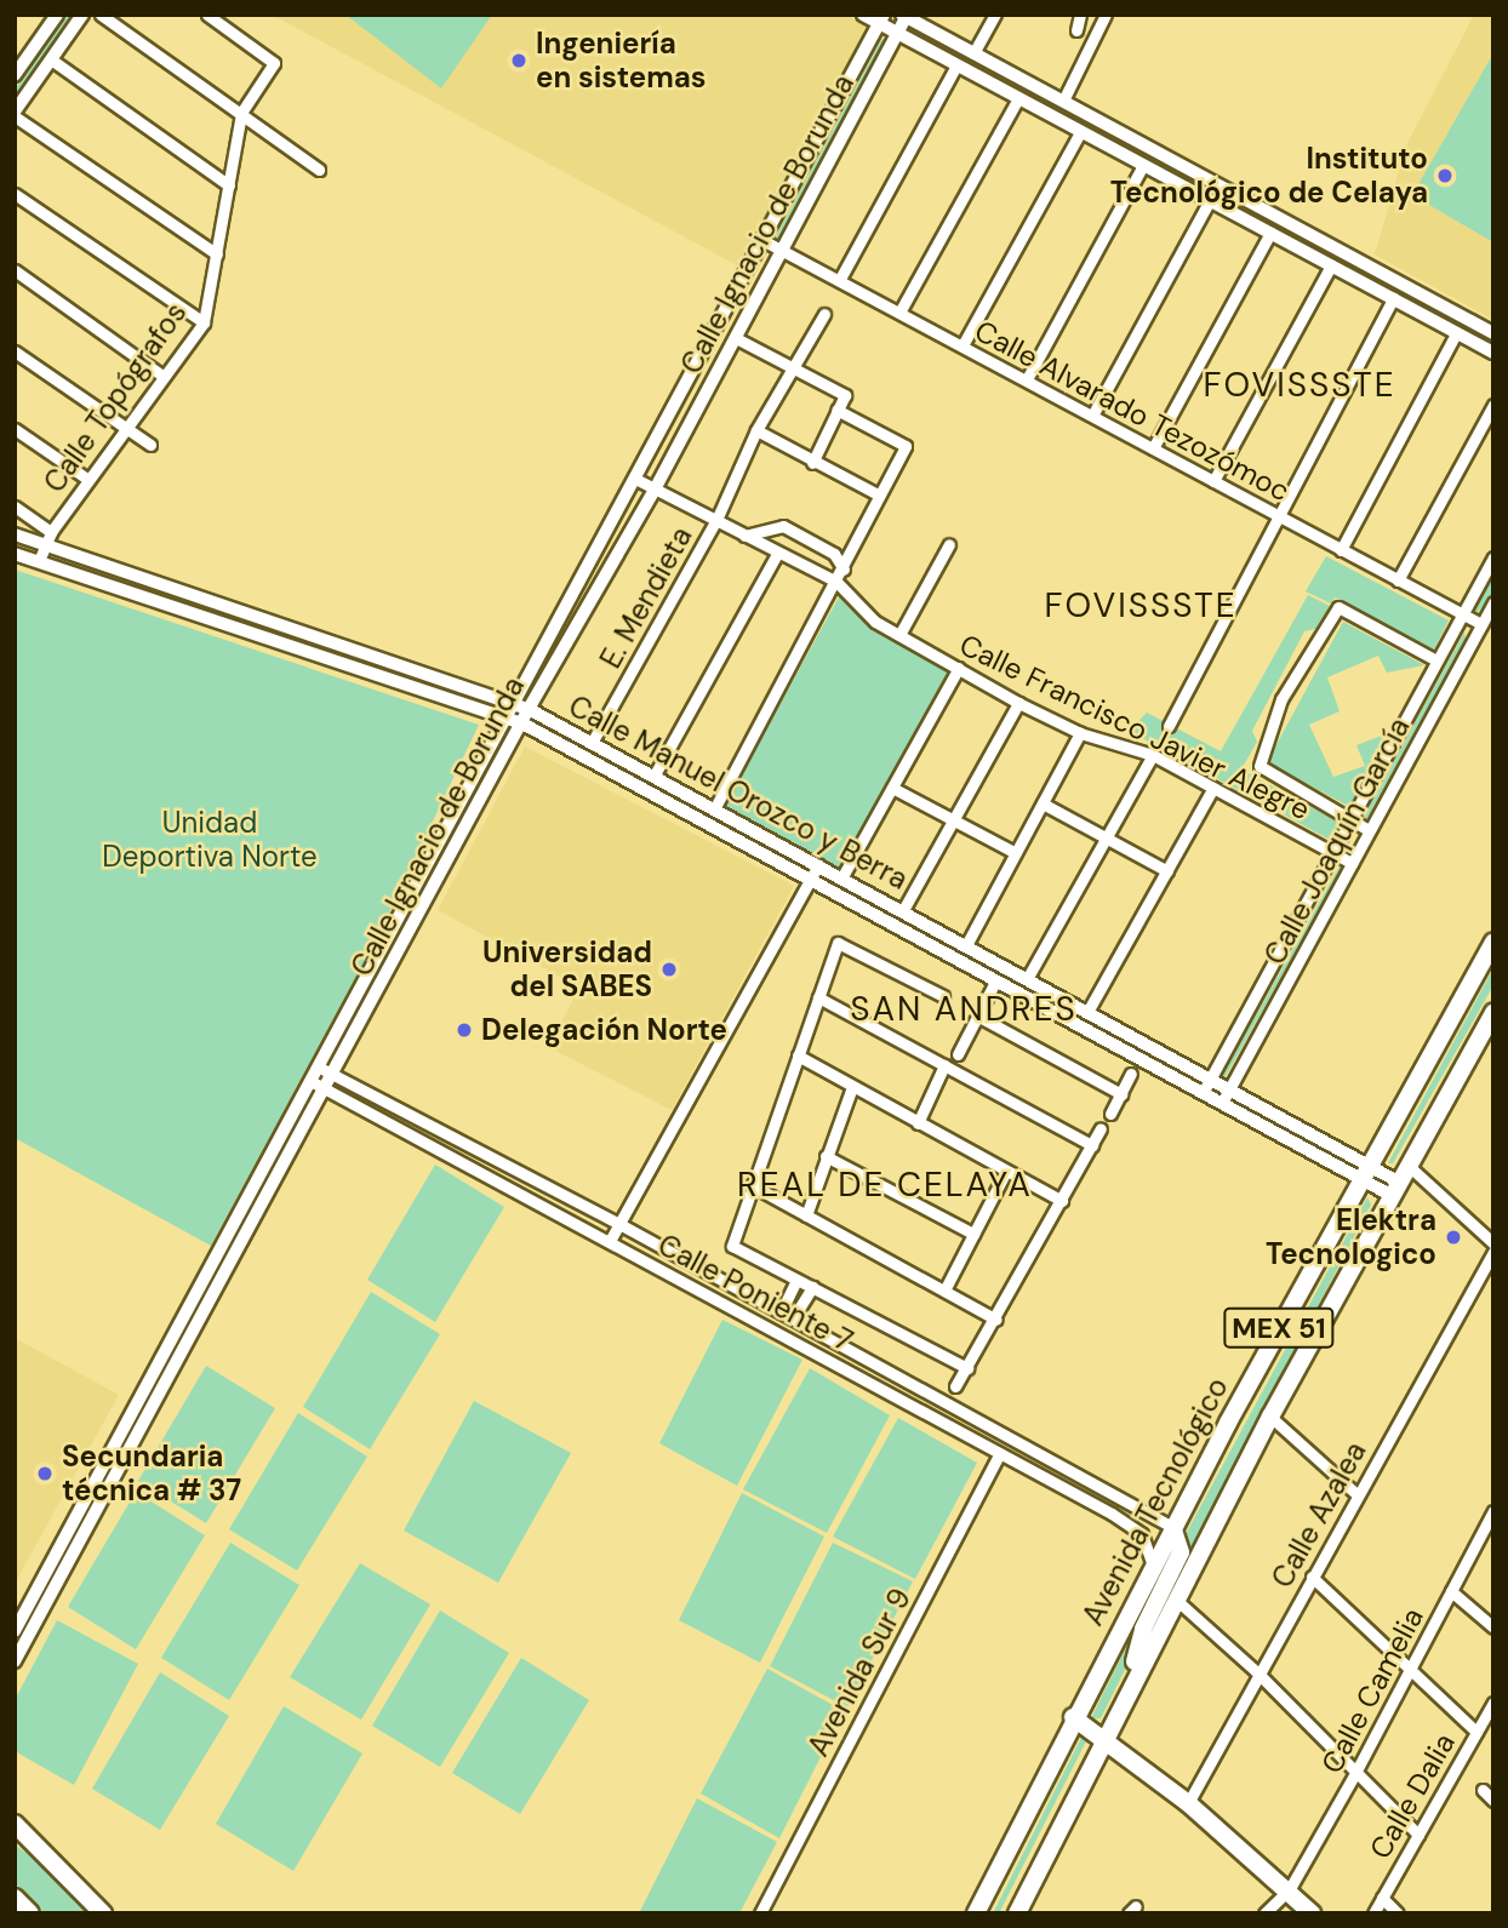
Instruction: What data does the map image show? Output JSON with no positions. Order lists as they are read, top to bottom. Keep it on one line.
{"streets":{"main road":["MEX 51","Avenida Tecnológico"],"street":["Calle Ignacio de Borunda","Calle Topógrafos","Calle Alvarado Tezozómoc","E. Mendieta","Calle Francisco Javier Alegre","Calle Manuel Orozco y Berra","Calle Joaquín García","Calle Poniente 7","Calle Azalea","Avenida Sur 9","Calle Camelia","Calle Dalia"]},"crossings":[["Calle Ignacio de Borunda","Calle Alvarado Tezozómoc"],["Calle Ignacio de Borunda","Calle Francisco Javier Alegre"],["Calle Ignacio de Borunda","Calle Manuel Orozco y Berra"],["Calle Ignacio de Borunda","Calle Poniente 7"],["Calle Topógrafos","Calle Manuel Orozco y Berra"],["Calle Alvarado Tezozómoc","Calle Joaquín García"],["E. Mendieta","Calle Francisco Javier Alegre"],["E. Mendieta","Calle Manuel Orozco y Berra"],["Calle Francisco Javier Alegre","Calle Joaquín García"],["Calle Manuel Orozco y Berra","Calle Joaquín García"],["Calle Manuel Orozco y Berra","Avenida Tecnológico"],["Calle Poniente 7","Avenida Tecnológico"],["Calle Poniente 7","Avenida Sur 9"]],"districts":["FOVISSSTE","FOVISSSTE","SAN ANDRES","REAL DE CELAYA"],"parks":["Unidad Deportiva Norte"],"places":["Ingeniería en sistemas","Instituto Tecnológico de Celaya","Universidad del SABES","Delegación Norte","Elektra Tecnologico","Secundaria técnica # 37"]}
